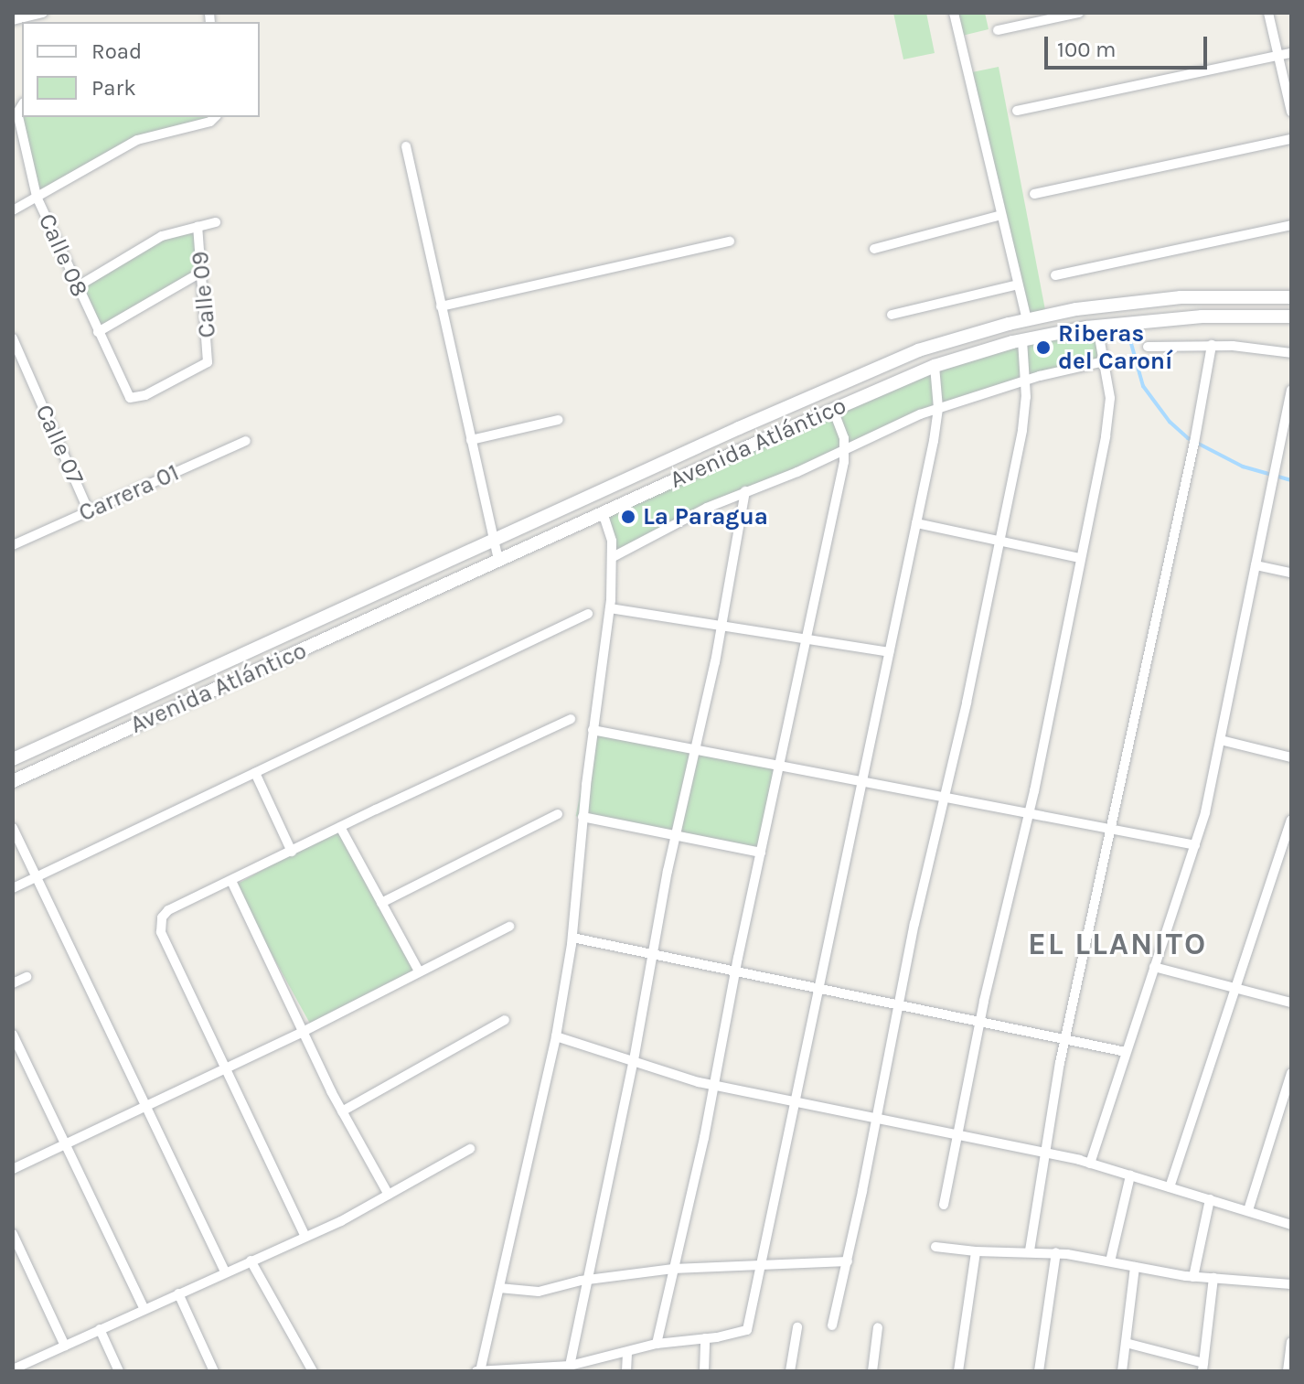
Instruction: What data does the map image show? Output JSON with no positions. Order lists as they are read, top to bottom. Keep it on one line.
{"streets":{"street":["Calle 08","Calle 09","Avenida Atlántico","Calle 07","Carrera 01"]},"crossings":[["Calle 08","Calle 09"],["Calle 07","Carrera 01"]],"districts":["EL LLANITO"],"places":["Riberas del Caroní","La Paragua"],"legend":["Road","Park"],"scale_bar":"100 m"}
